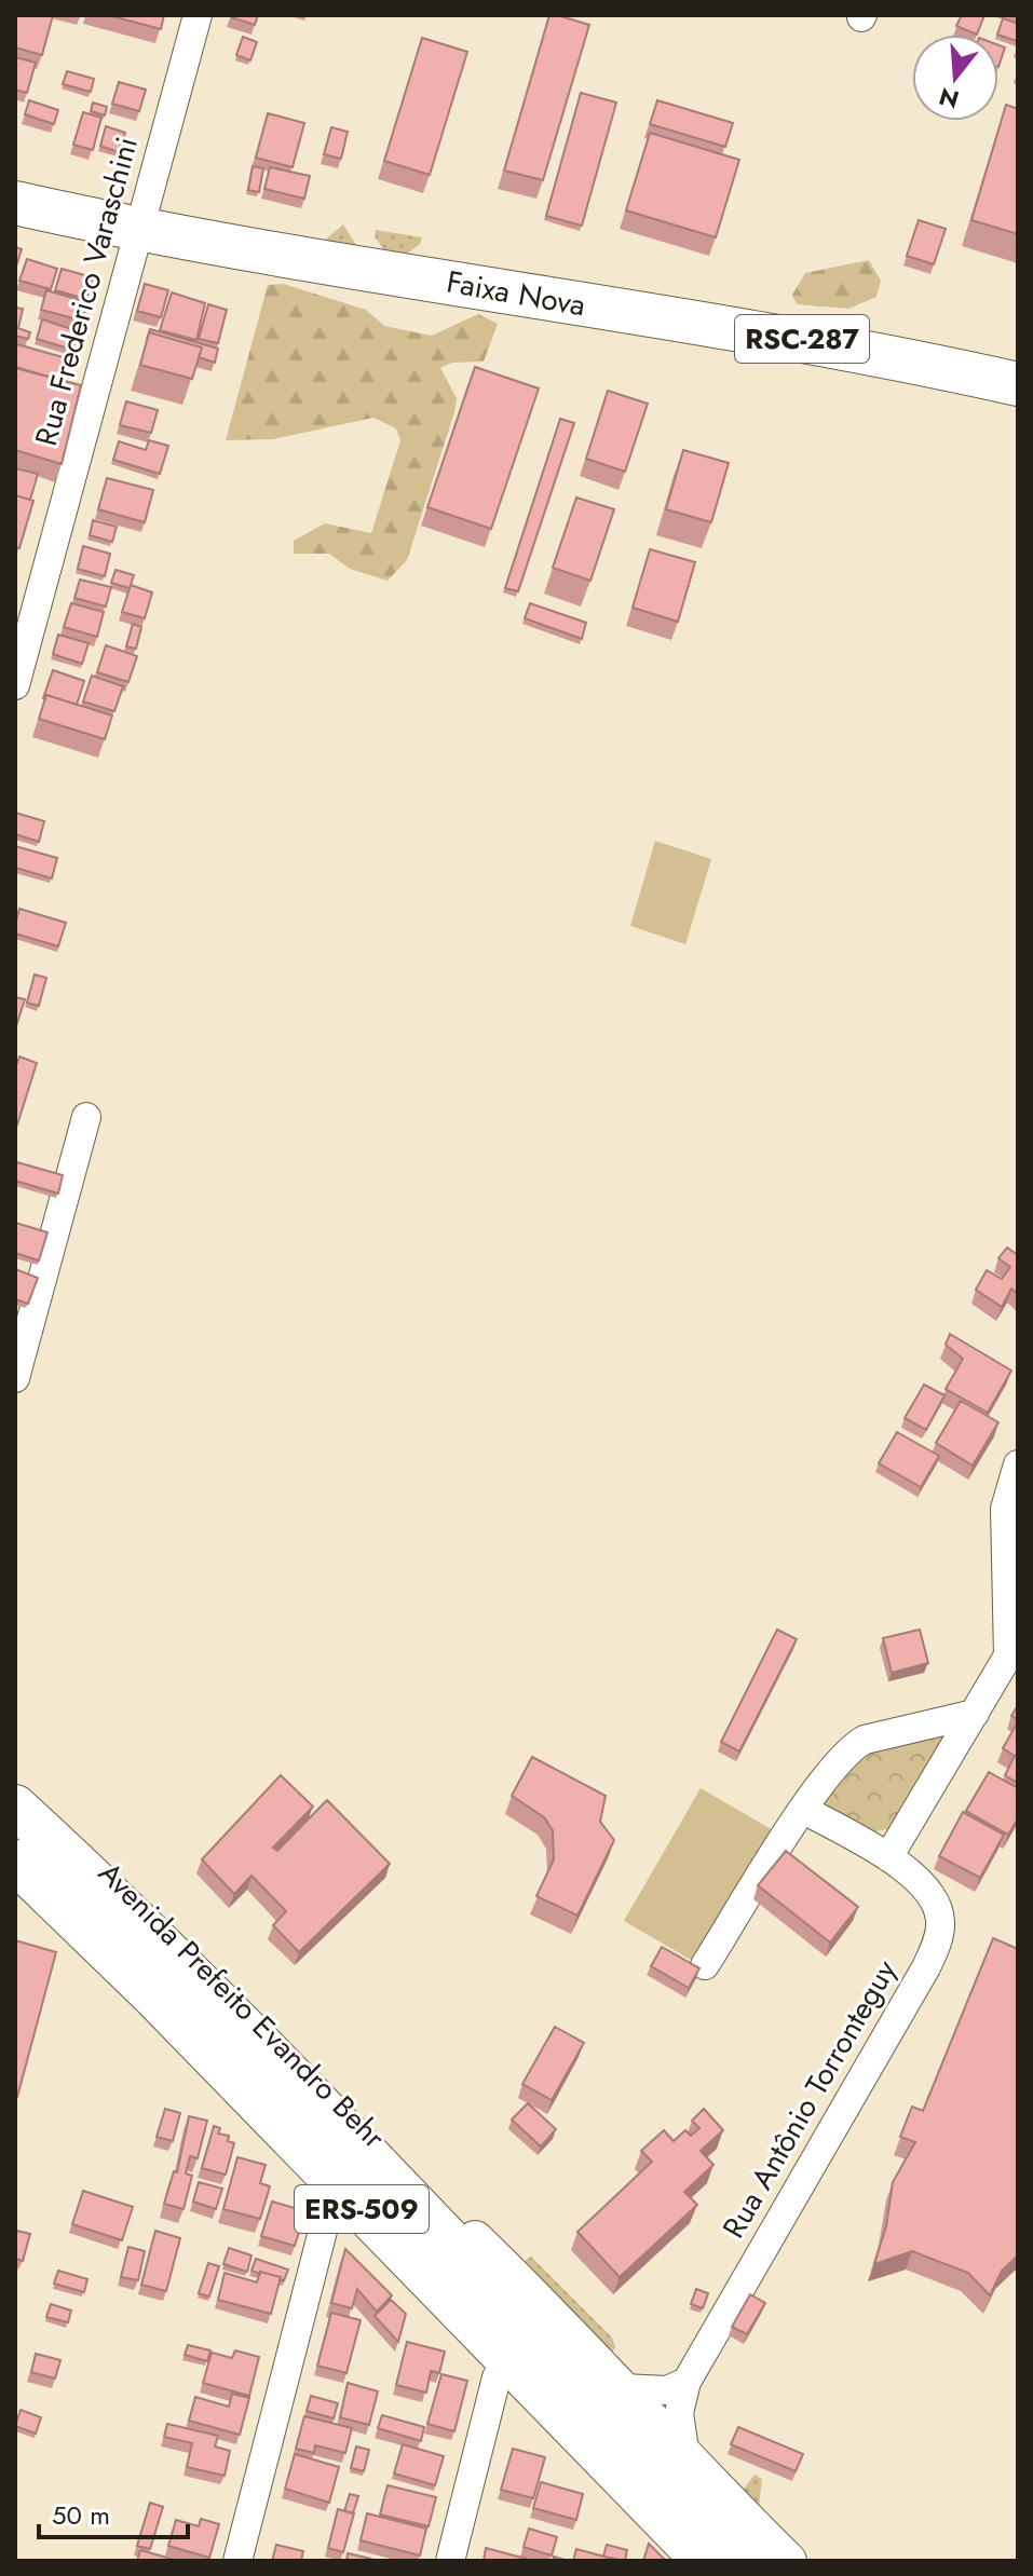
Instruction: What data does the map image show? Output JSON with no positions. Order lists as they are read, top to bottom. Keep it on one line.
{"streets":{"highway":["Faixa Nova","RSC-287","Avenida Prefeito Evandro Behr","ERS-509"],"street":["Rua Frederico Varaschini","Rua Antônio Torronteguy"]},"crossings":[["Rua Frederico Varaschini","Faixa Nova"],["Avenida Prefeito Evandro Behr","ERS-509"]],"scale_bar":"50 m","north":"bottom"}
